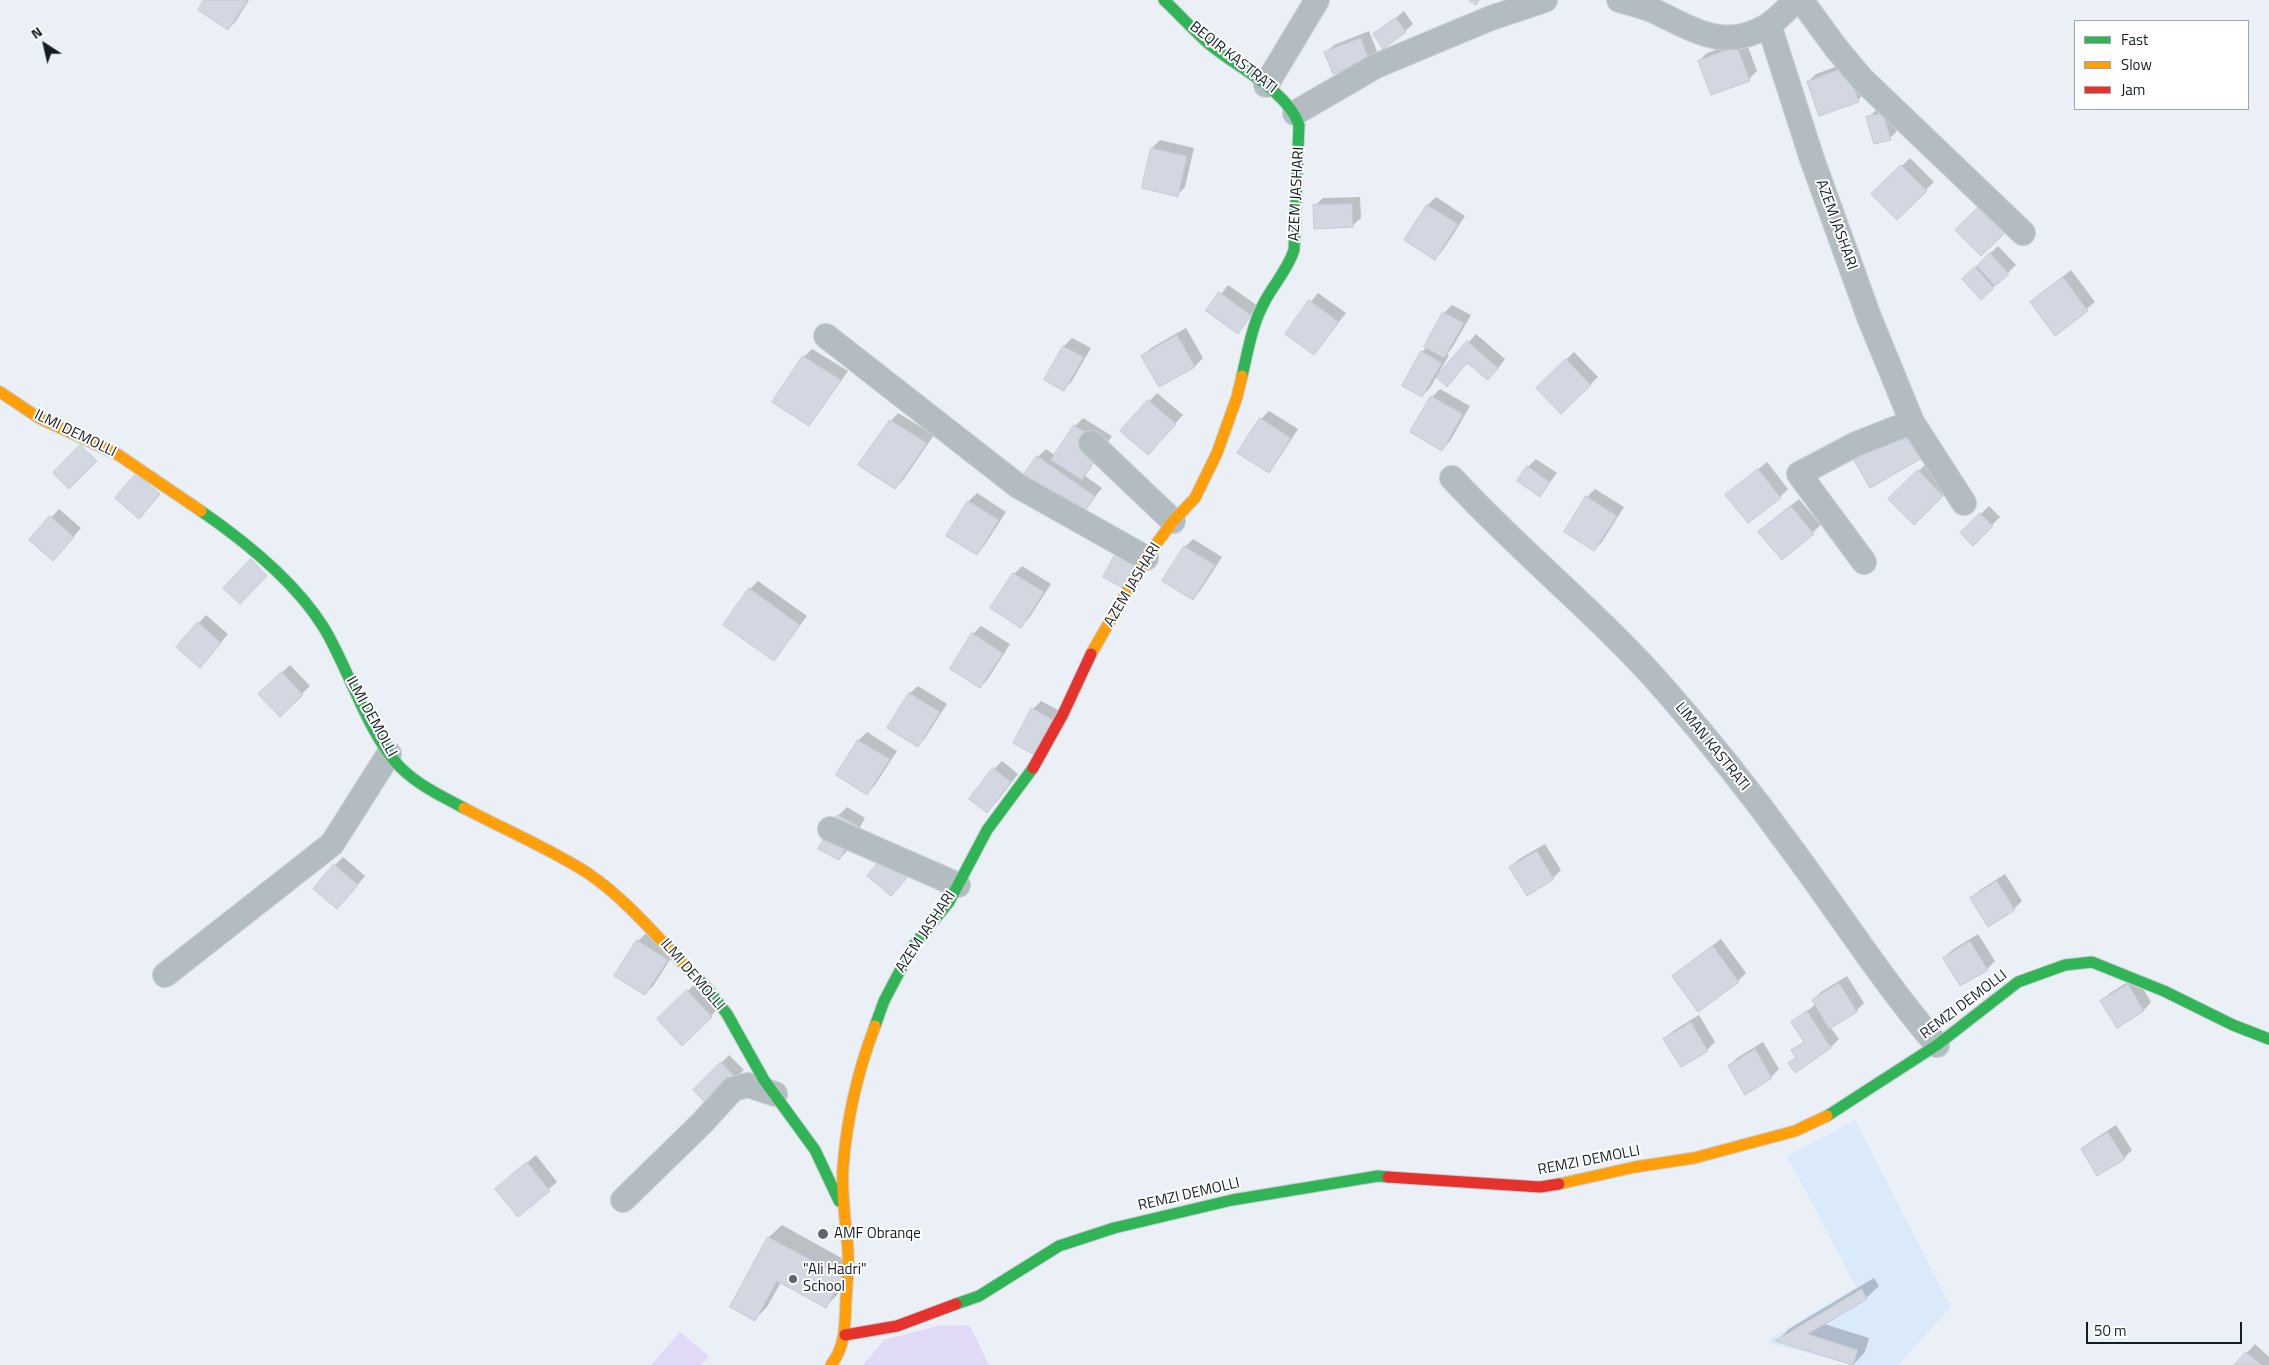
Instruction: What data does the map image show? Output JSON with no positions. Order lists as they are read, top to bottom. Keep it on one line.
{"streets":{"street":["BEQIR KASTRATI","AZEM JASHARI","ILMI DEMOLLI","LIMAN KASTRATI","REMZI DEMOLLI"]},"crossings":[["BEQIR KASTRATI","AZEM JASHARI"],["AZEM JASHARI","ILMI DEMOLLI"],["AZEM JASHARI","REMZI DEMOLLI"],["LIMAN KASTRATI","REMZI DEMOLLI"]],"places":["AMF Obranqe","\"Ali Hadri\" School"],"legend":["Fast","Slow","Jam"],"scale_bar":"50 m","north":"top left"}
